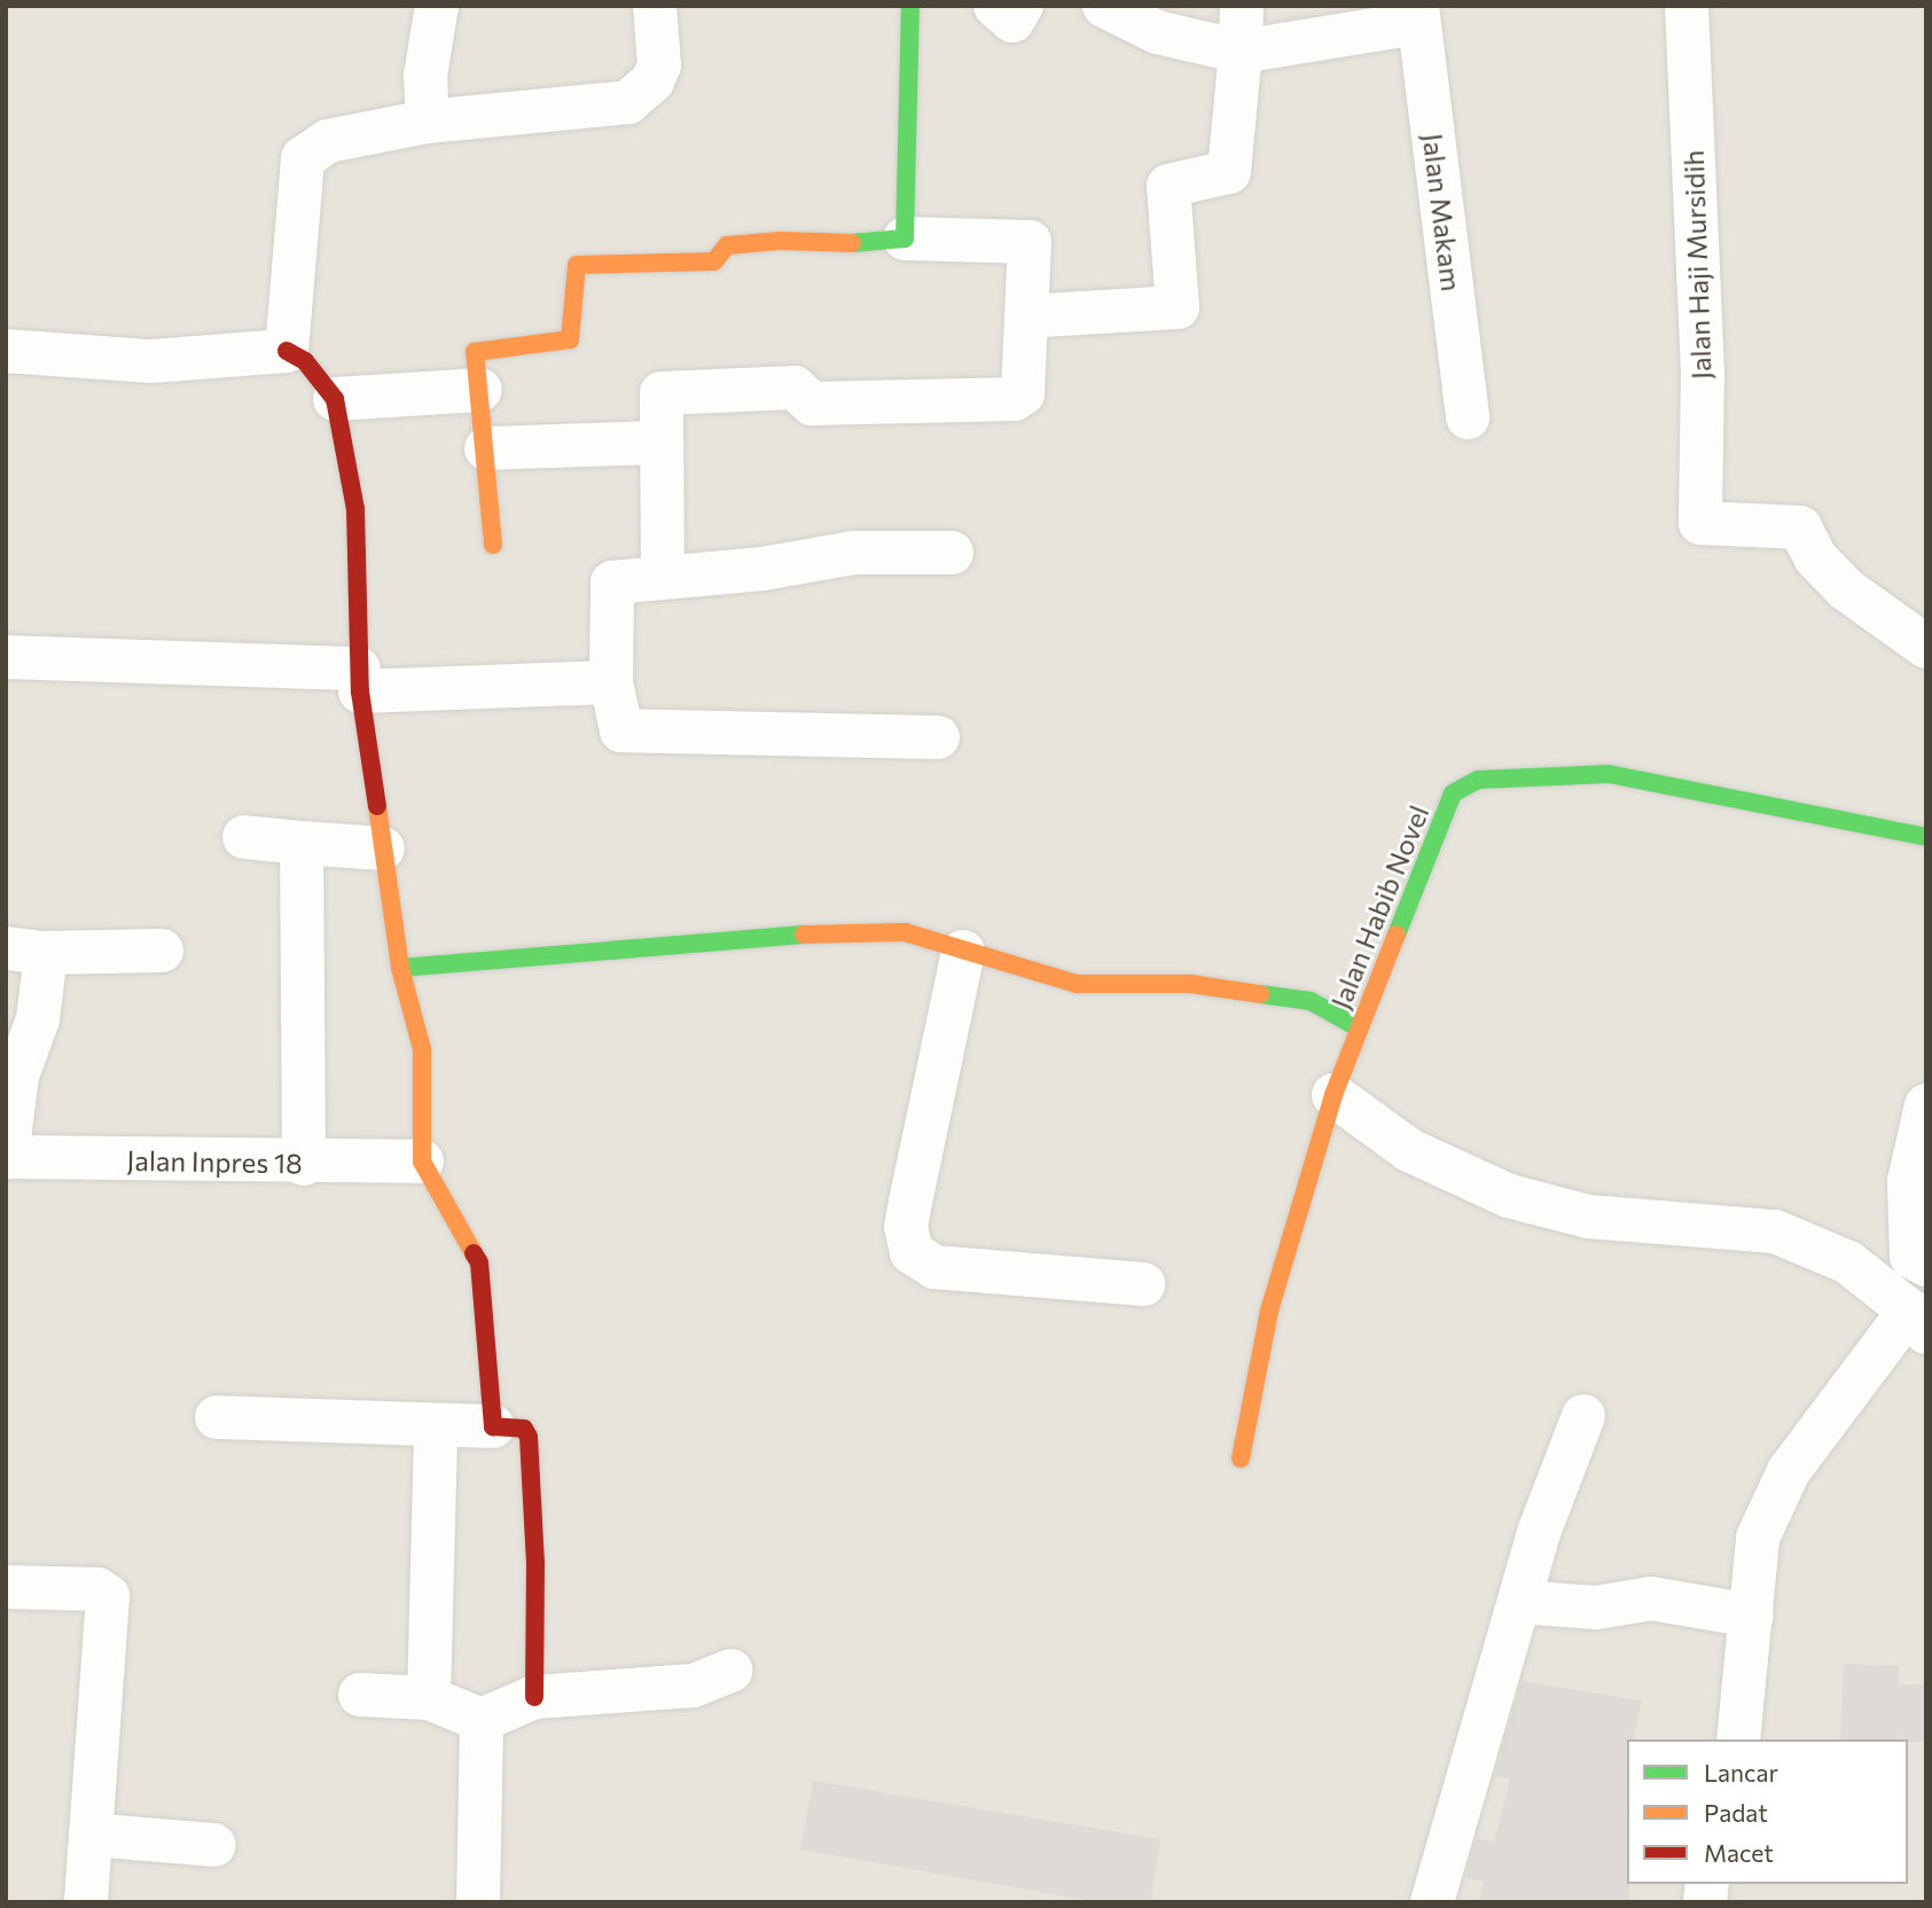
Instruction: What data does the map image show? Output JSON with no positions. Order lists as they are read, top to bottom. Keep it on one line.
{"streets":{"street":["Jalan Makam","Jalan Haji Mursidih","Jalan Habib Novel","Jalan Inpres 18"]},"legend":["Lancar","Padat","Macet"]}
